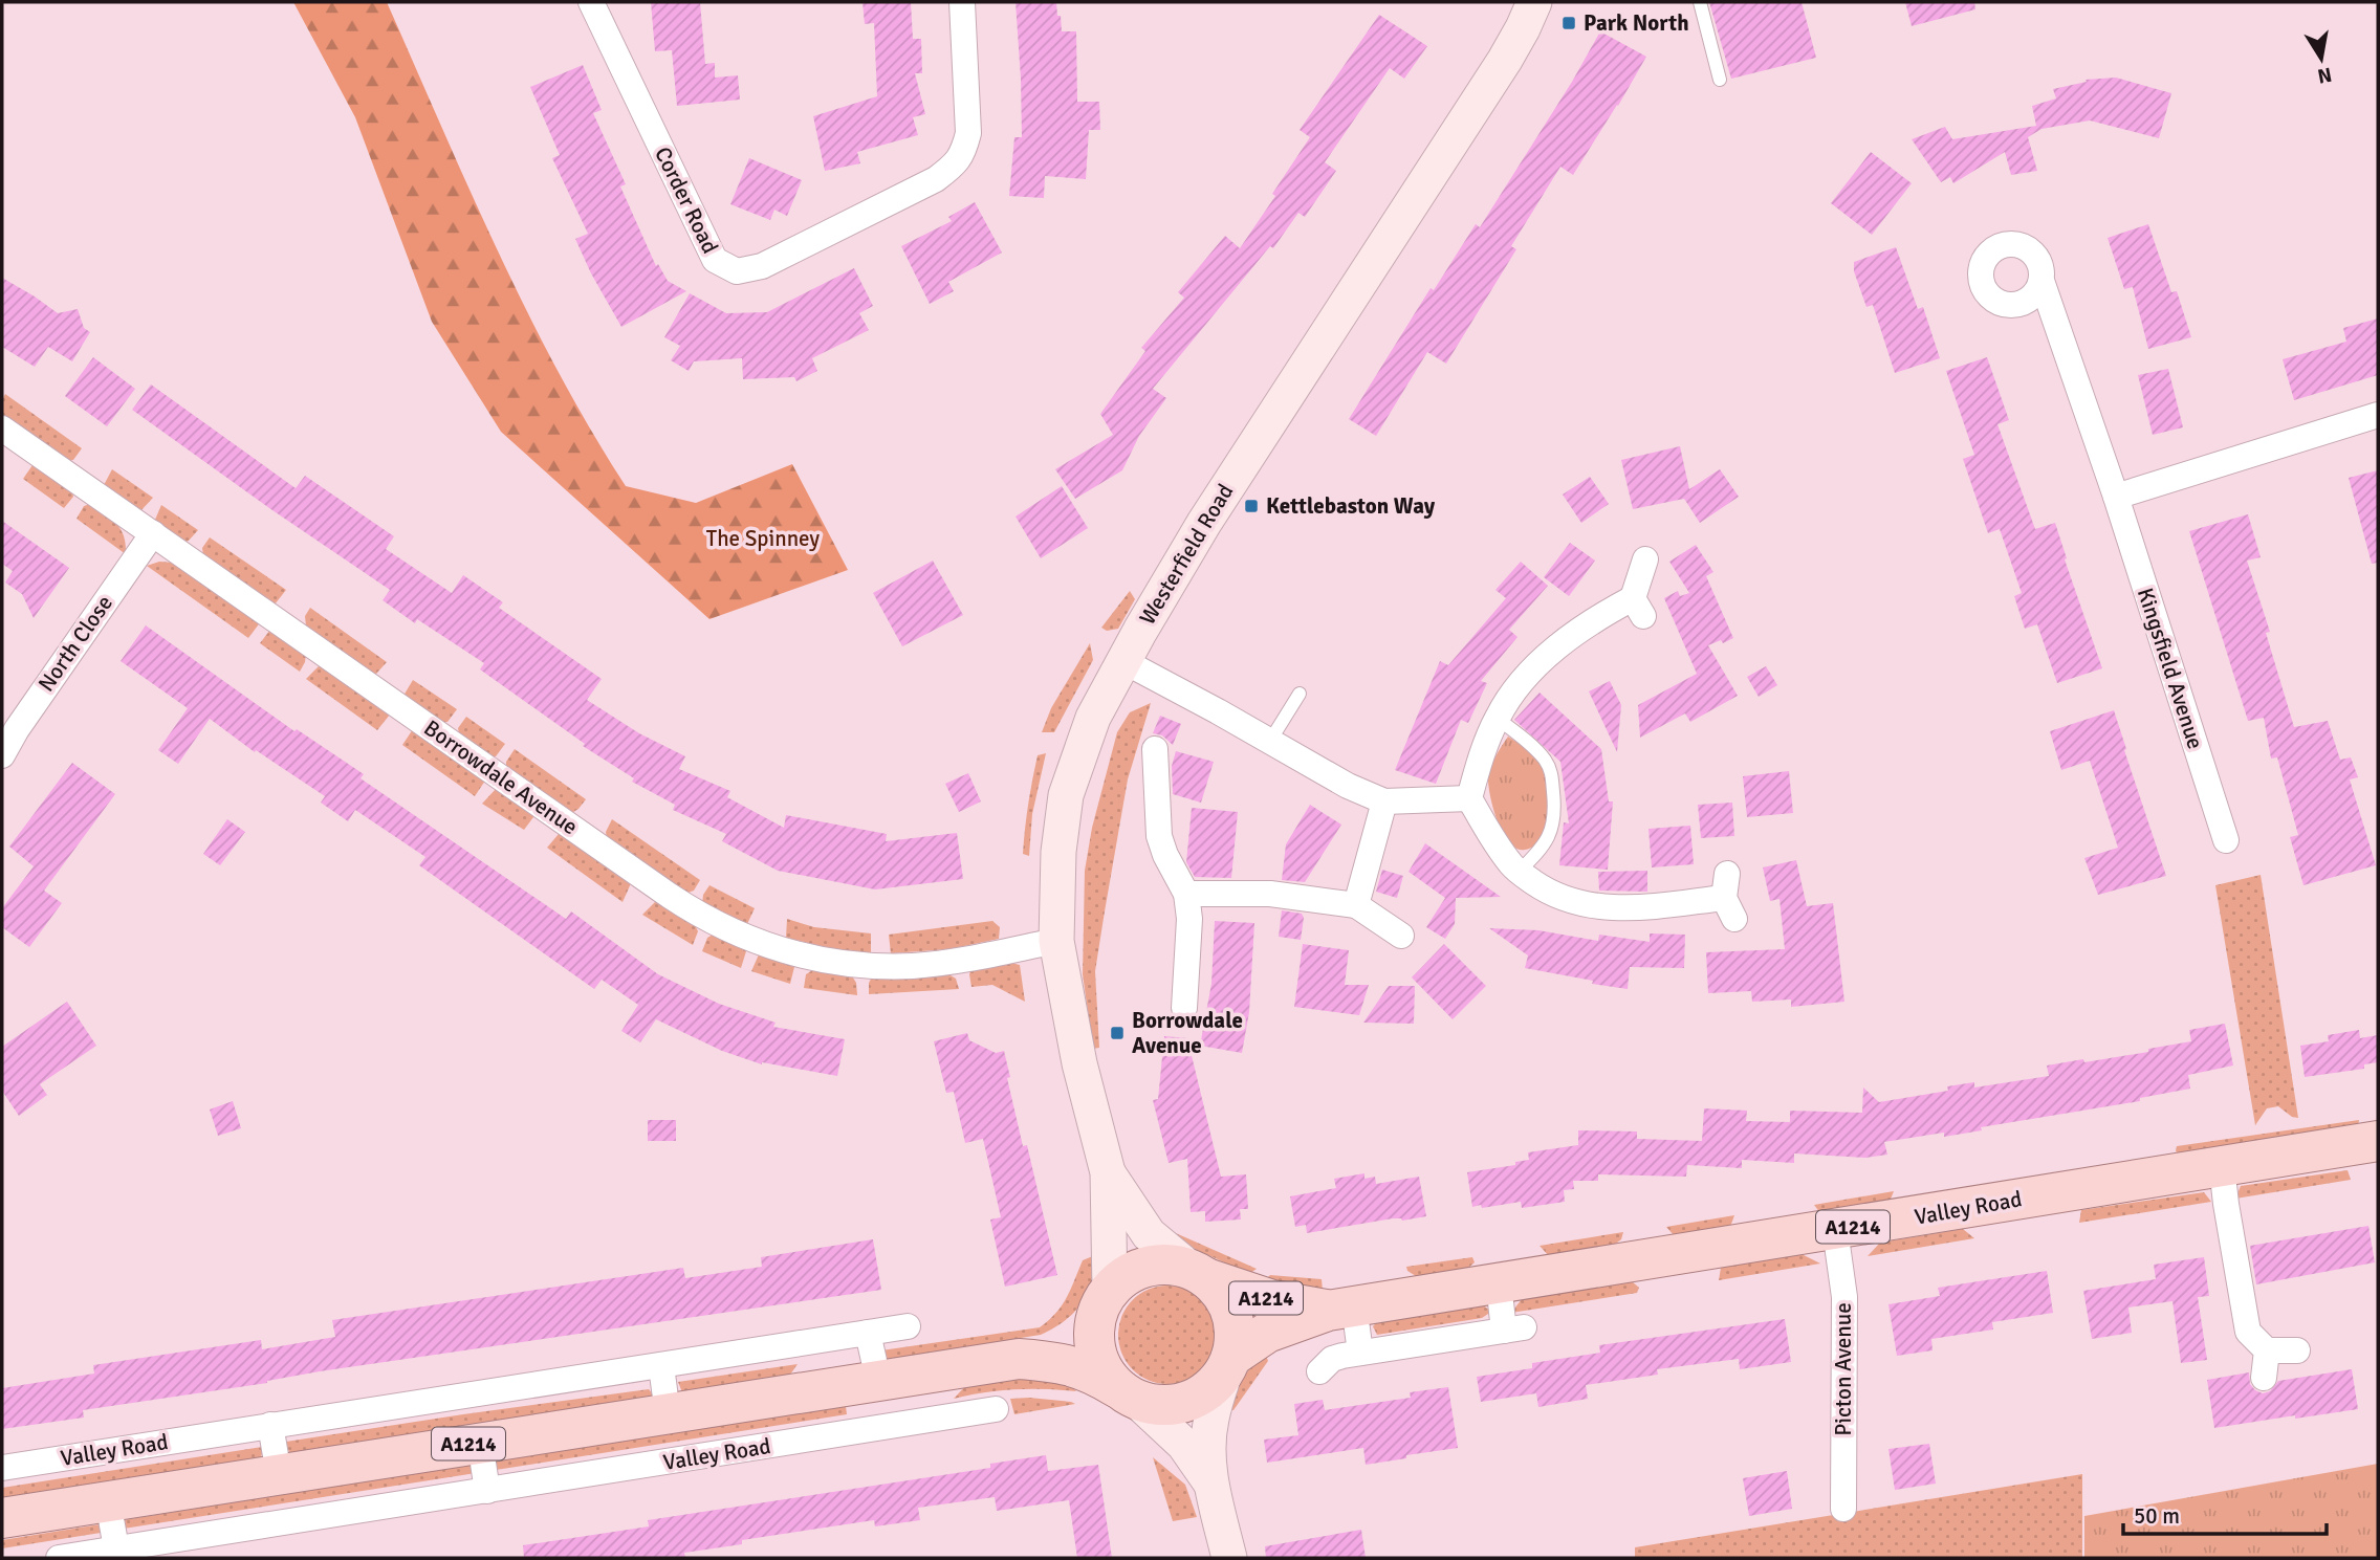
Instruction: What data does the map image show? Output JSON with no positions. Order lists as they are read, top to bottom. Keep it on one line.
{"streets":{"main road":["Westerfield Road","Valley Road","A1214"],"street":["Corder Road","North Close","Kingsfield Avenue","Borrowdale Avenue","Picton Avenue"]},"crossings":[["Westerfield Road","Borrowdale Avenue"],["Westerfield Road","Valley Road"],["Westerfield Road","A1214"],["North Close","Borrowdale Avenue"],["Valley Road","A1214"],["Valley Road","Picton Avenue"]],"parks":["The Spinney"],"places":{"transit":["Park North","Kettlebaston Way","Borrowdale Avenue"]},"scale_bar":"50 m","north":"bottom"}
